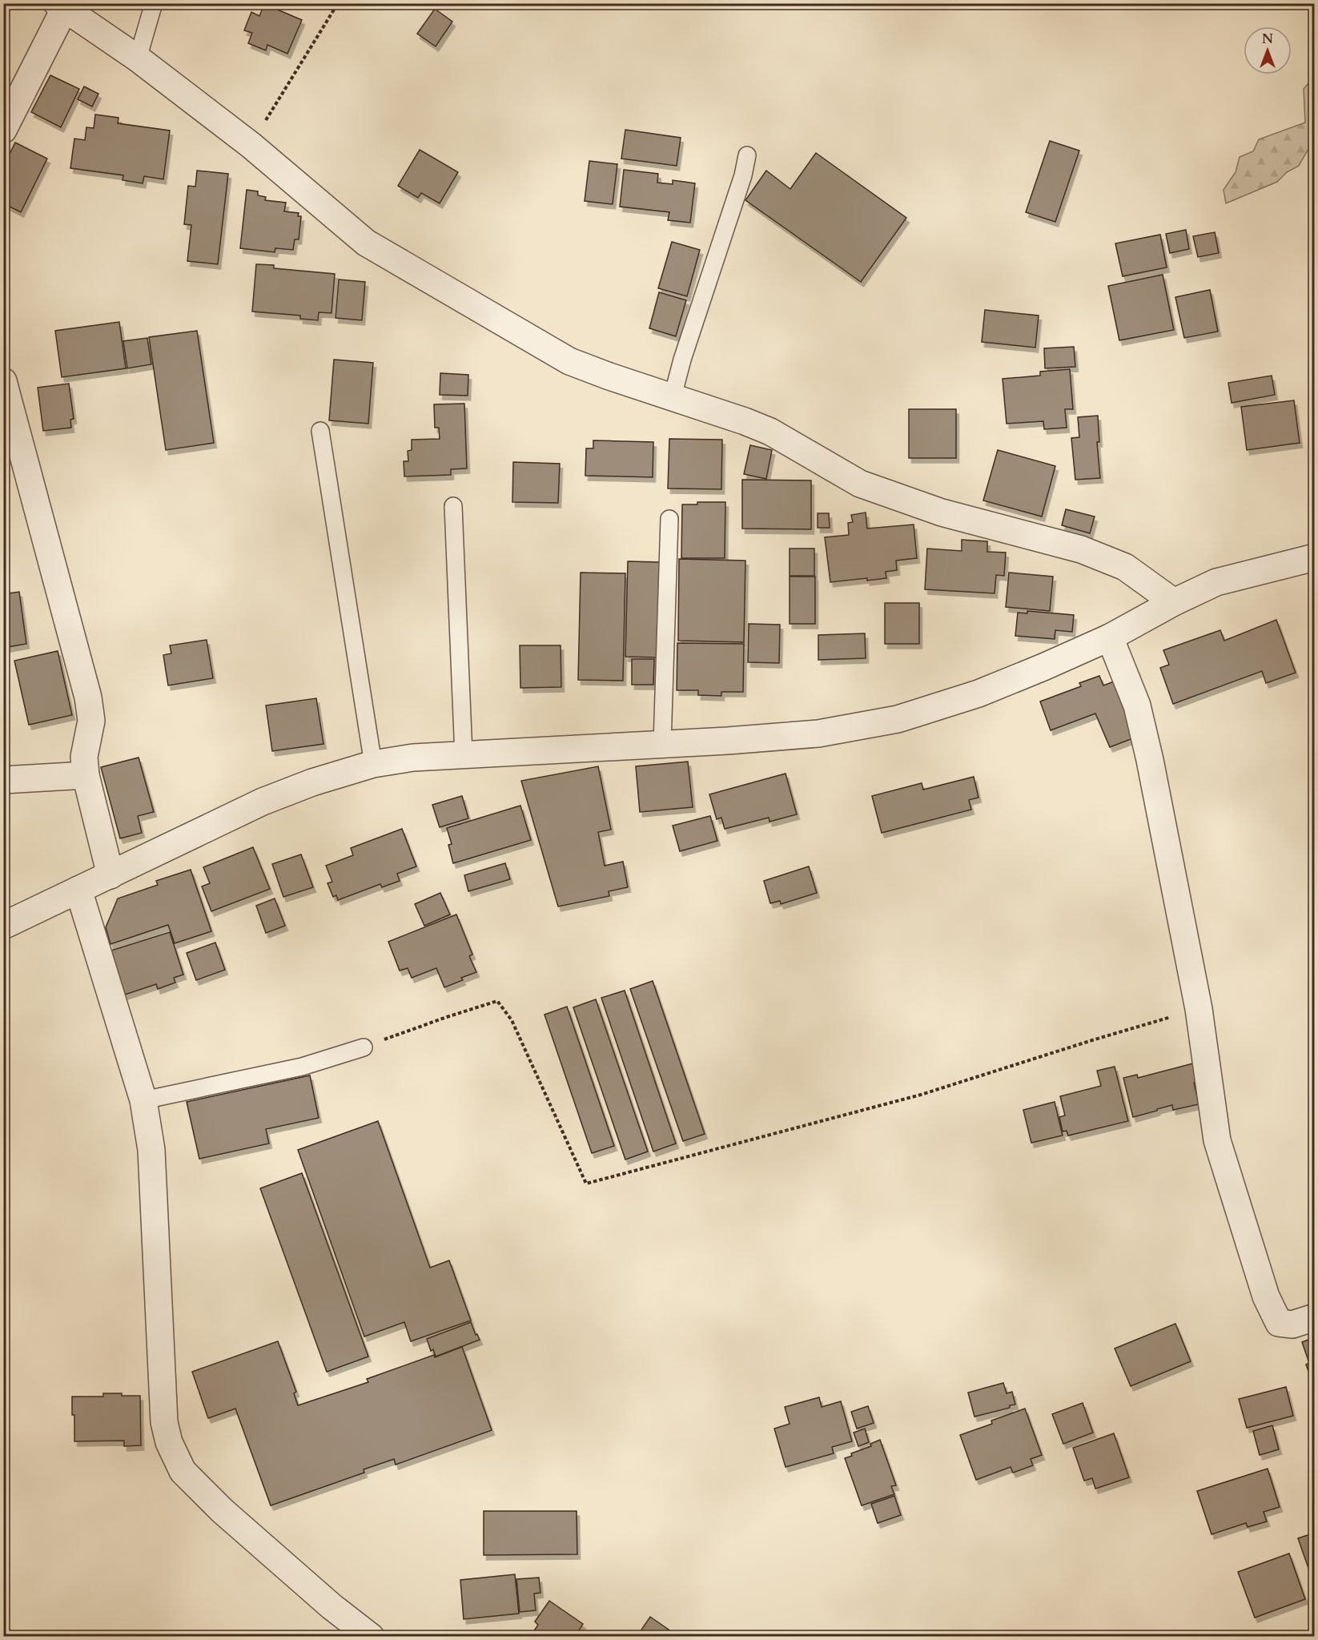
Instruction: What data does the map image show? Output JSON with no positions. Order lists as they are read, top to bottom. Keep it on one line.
{"north":"top"}
